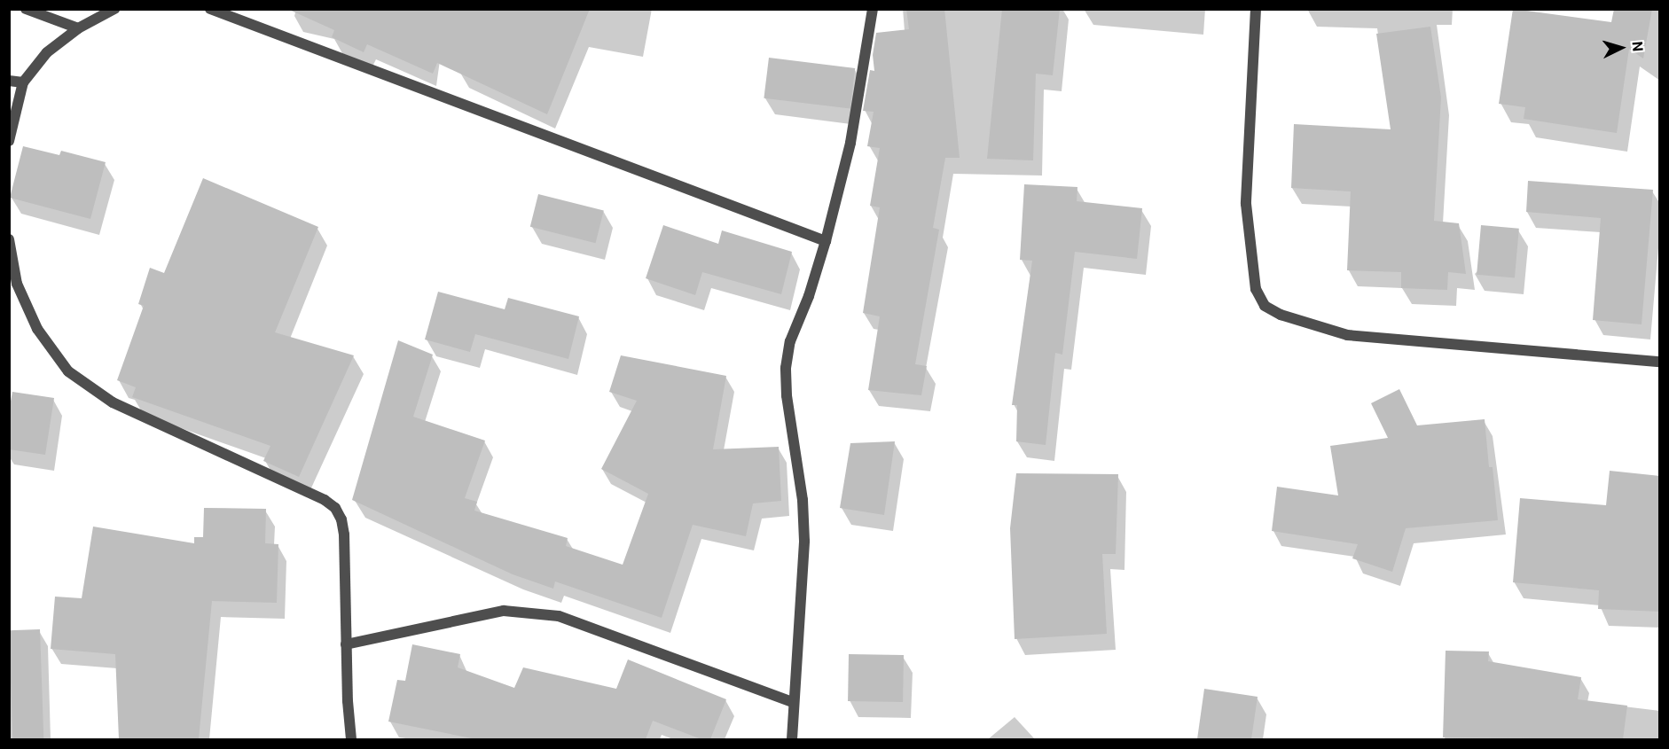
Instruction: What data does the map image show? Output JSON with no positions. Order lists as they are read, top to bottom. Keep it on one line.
{"north":"right"}
